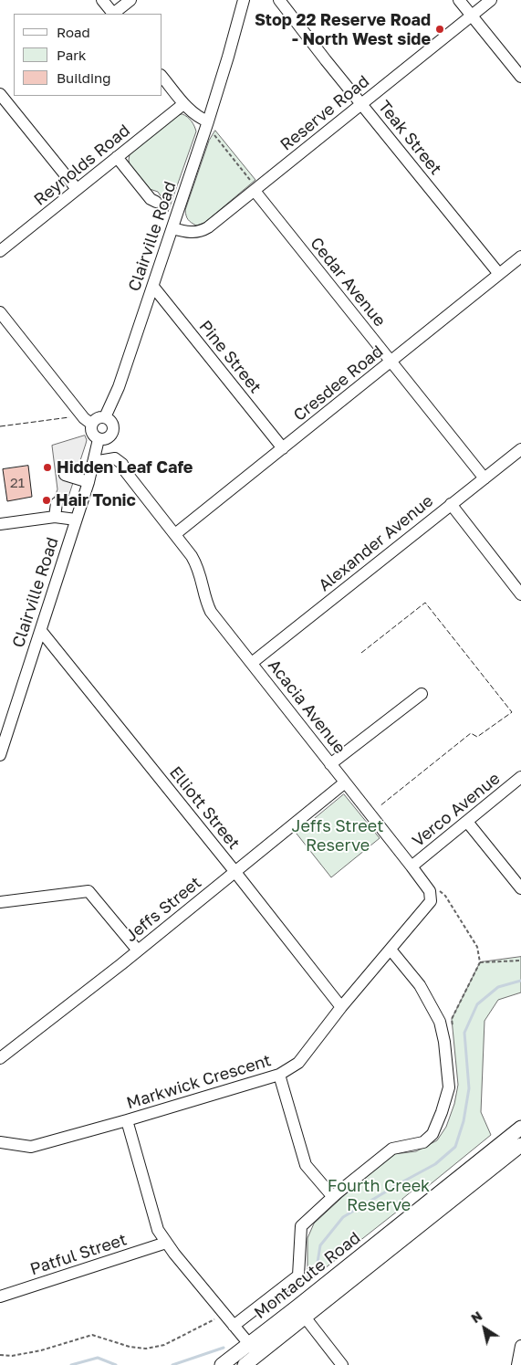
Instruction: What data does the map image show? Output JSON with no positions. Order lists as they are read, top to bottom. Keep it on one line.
{"streets":{"main road":["Montacute Road"],"street":["Reserve Road","Teak Street","Reynolds Road","Clairville Road","Cedar Avenue","Pine Street","Cresdee Road","Alexander Avenue","Acacia Avenue","Elliott Street","Verco Avenue","Jeffs Street","Markwick Crescent","Patful Street"]},"crossings":[["Reserve Road","Teak Street"],["Reserve Road","Clairville Road"],["Reserve Road","Cedar Avenue"],["Teak Street","Cresdee Road"],["Clairville Road","Pine Street"],["Clairville Road","Acacia Avenue"],["Clairville Road","Elliott Street"],["Cedar Avenue","Cresdee Road"],["Cedar Avenue","Alexander Avenue"],["Pine Street","Cresdee Road"],["Cresdee Road","Acacia Avenue"],["Alexander Avenue","Acacia Avenue"],["Acacia Avenue","Verco Avenue"],["Acacia Avenue","Jeffs Street"],["Acacia Avenue","Markwick Crescent"],["Elliott Street","Jeffs Street"],["Elliott Street","Markwick Crescent"]],"parks":["Jeffs Street Reserve","Fourth Creek Reserve"],"places":["Stop 22 Reserve Road - North West side","Hidden Leaf Cafe","Hair Tonic"],"house_numbers":["21"],"legend":["Road","Park","Building"],"north":"top left"}
